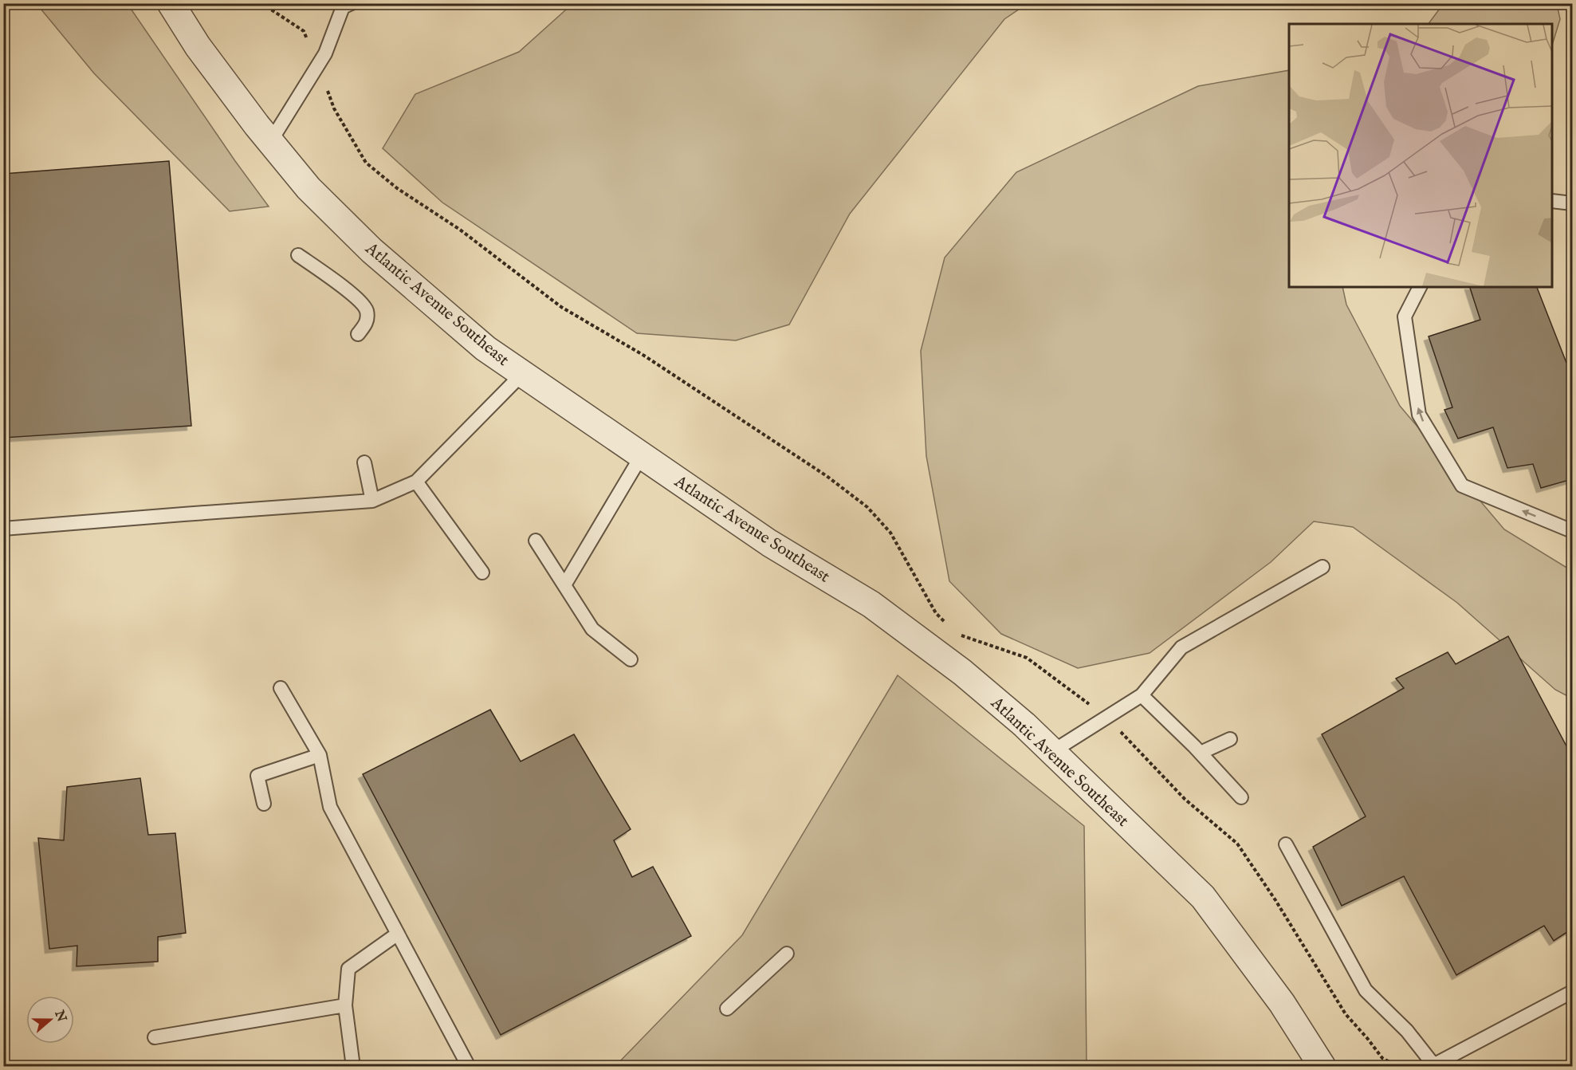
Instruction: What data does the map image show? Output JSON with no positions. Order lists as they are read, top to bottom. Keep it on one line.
{"streets":{"street":["Atlantic Avenue Southeast"]},"north":"right"}
